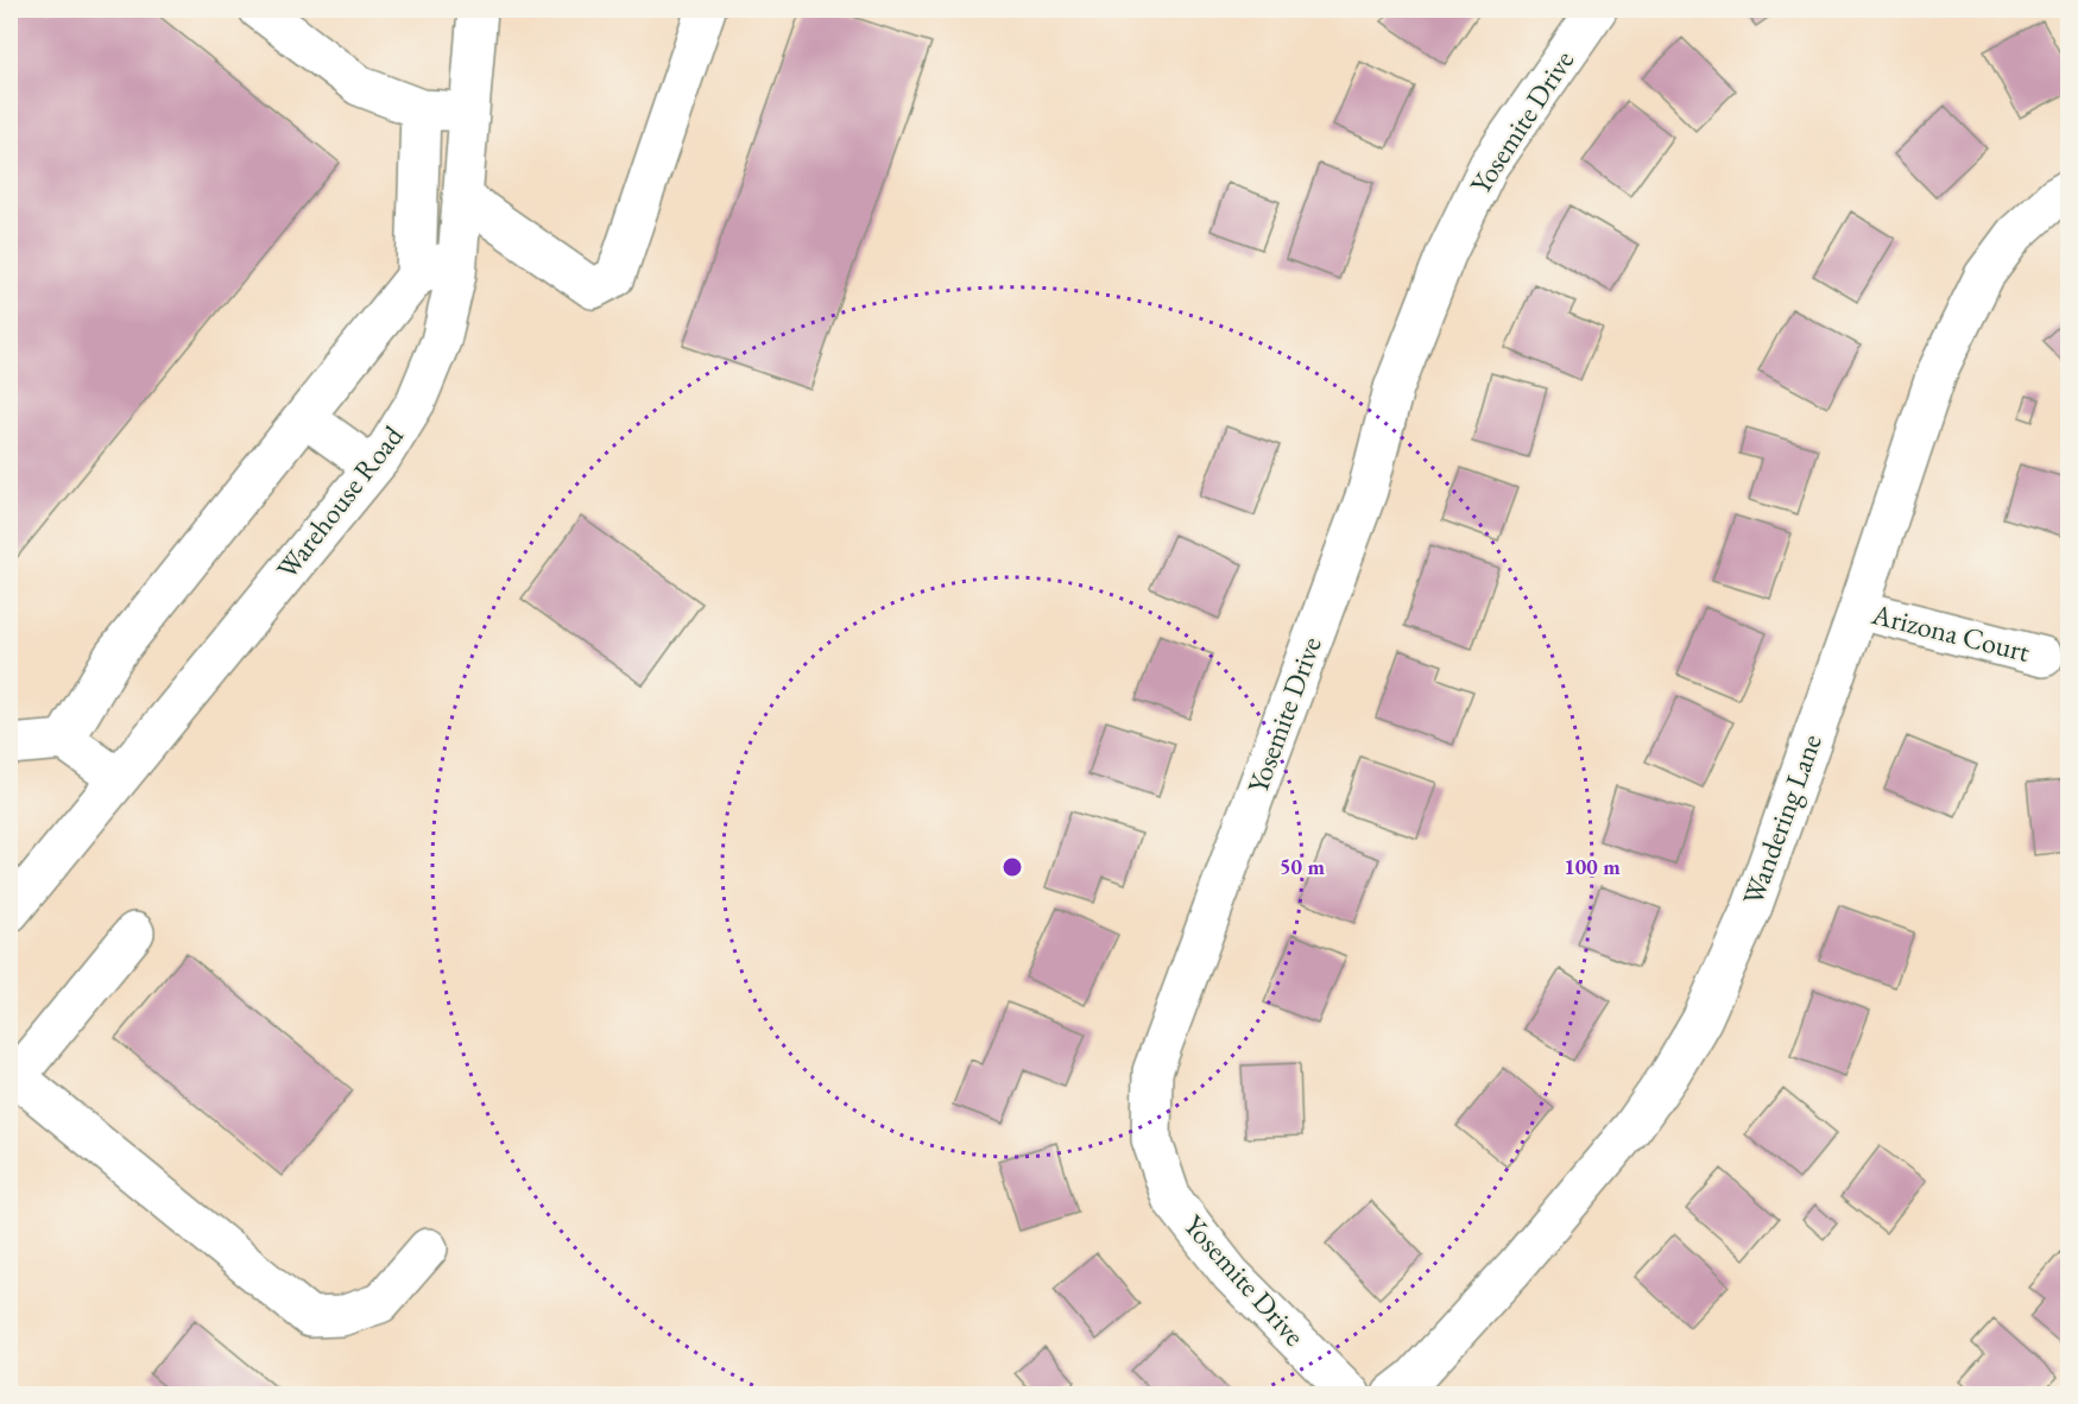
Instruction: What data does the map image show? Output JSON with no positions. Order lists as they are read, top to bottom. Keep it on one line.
{"streets":{"street":["Yosemite Drive","Warehouse Road","Arizona Court","Wandering Lane"]},"crossings":[["Arizona Court","Wandering Lane"]],"rings":["50 m","100 m"]}
